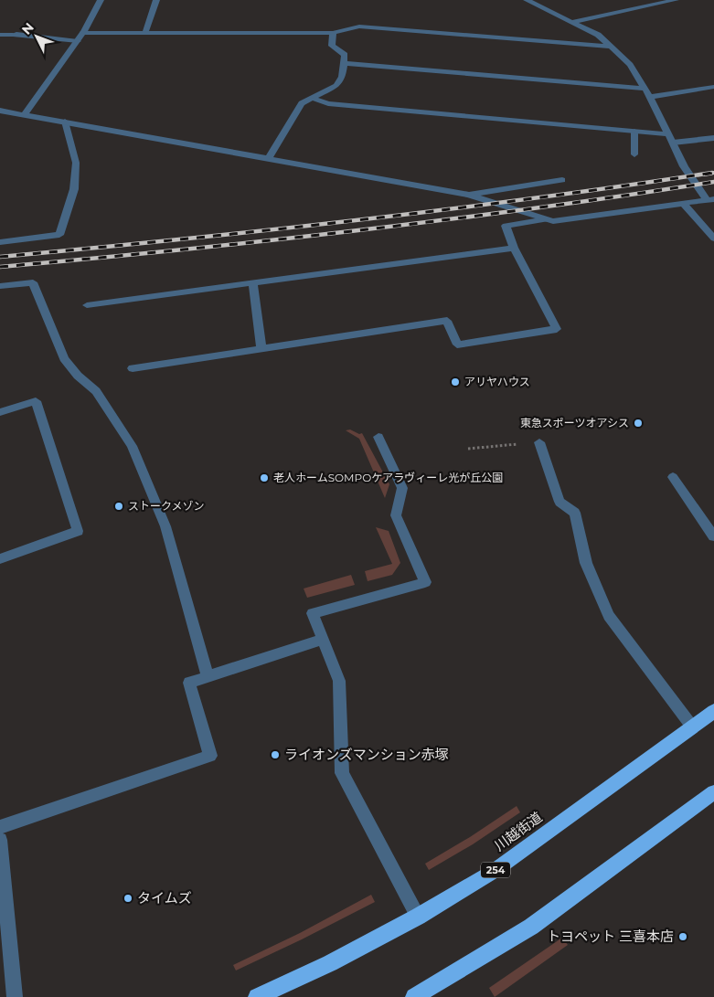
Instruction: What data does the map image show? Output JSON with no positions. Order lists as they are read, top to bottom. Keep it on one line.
{"streets":{"highway":["川越街道","254"]},"places":["アリヤハウス","東急スポーツオアシス","老人ホームSOMPOケアラヴィーレ光が丘公園","ストークメゾン","ライオンズマンション赤塚","タイムズ","トヨペット 三喜本店"],"north":"top left"}
